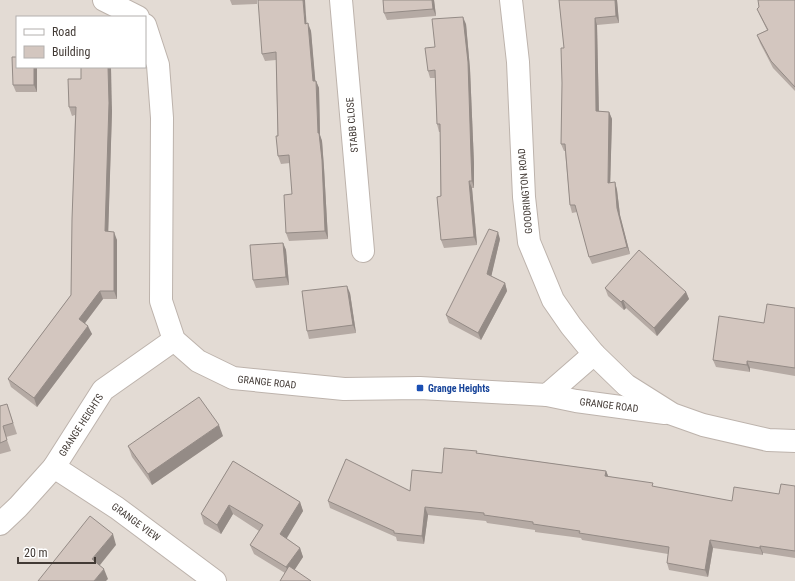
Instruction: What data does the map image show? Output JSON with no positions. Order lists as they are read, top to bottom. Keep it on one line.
{"streets":{"street":["STABB CLOSE","GOODRINGTON ROAD","GRANGE ROAD","GRANGE HEIGHTS","GRANGE VIEW"]},"crossings":[["GOODRINGTON ROAD","GRANGE ROAD"],["GRANGE ROAD","GRANGE HEIGHTS"],["GRANGE HEIGHTS","GRANGE VIEW"]],"places":{"transit":["Grange Heights"]},"legend":["Road","Building"],"scale_bar":"20 m"}
